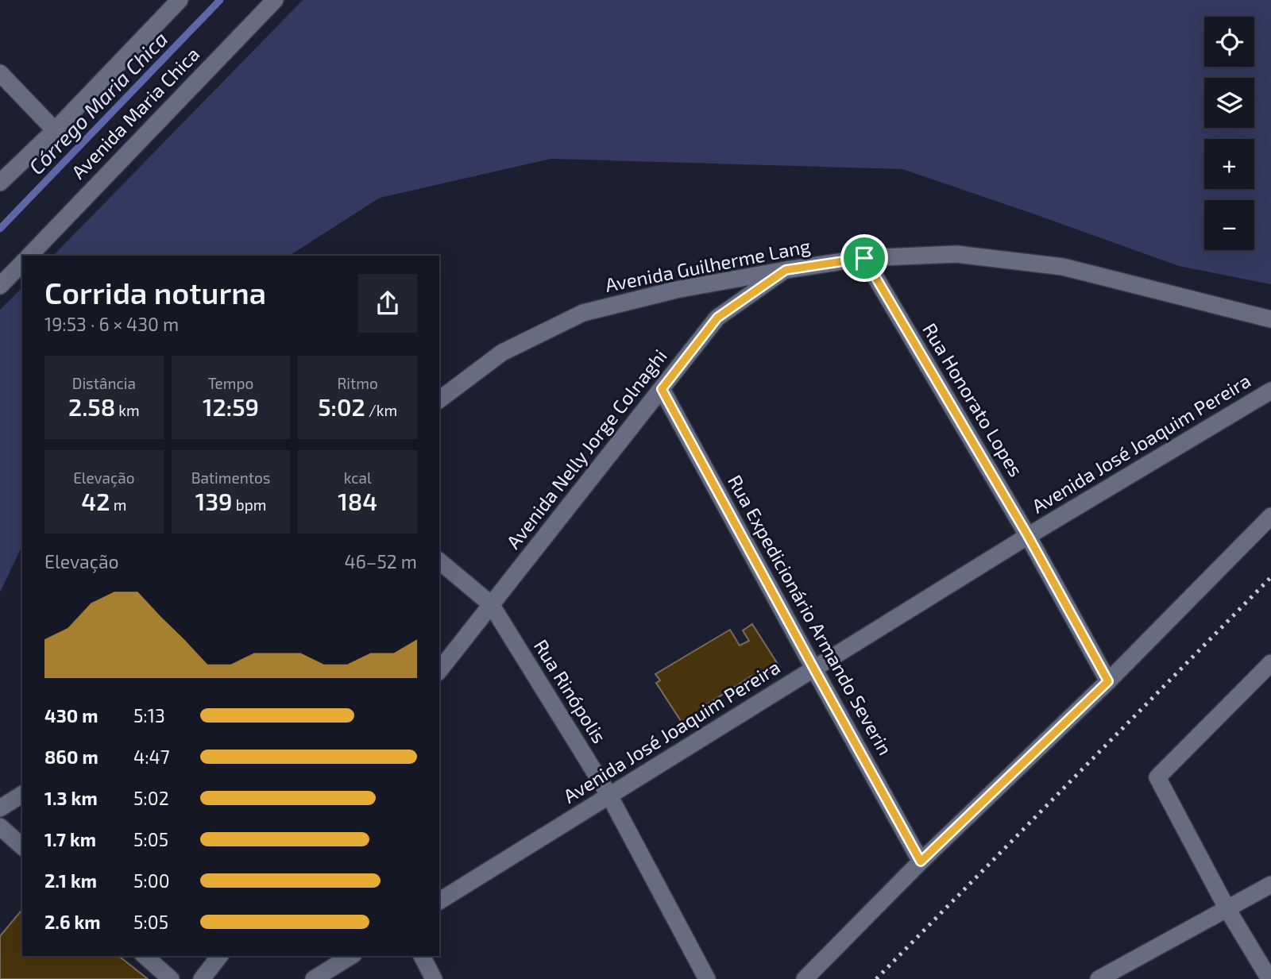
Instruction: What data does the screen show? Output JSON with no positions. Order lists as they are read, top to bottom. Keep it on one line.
{"streets":{"street":["Avenida Maria Chica","Avenida Guilherme Lang","Rua Honorato Lopes","Avenida José Joaquim Pereira","Avenida Nelly Jorge Colnaghi","Rua Expedicionário Armando Severin","Rua Rinópolis"]},"crossings":[["Avenida Guilherme Lang","Rua Honorato Lopes"],["Avenida Guilherme Lang","Avenida Nelly Jorge Colnaghi"],["Rua Honorato Lopes","Avenida José Joaquim Pereira"],["Avenida José Joaquim Pereira","Rua Expedicionário Armando Severin"],["Avenida José Joaquim Pereira","Rua Rinópolis"],["Avenida Nelly Jorge Colnaghi","Rua Expedicionário Armando Severin"],["Avenida Nelly Jorge Colnaghi","Rua Rinópolis"]],"water":["Córrego Maria Chica"],"page":{"map_buttons":["+","−"],"heading":["Corrida noturna","19:53 · 6 × 430 m"],"stats":[["Distância","2.58 km"],["Tempo","12:59"],["Ritmo","5:02 /km"],["Elevação","42 m"],["Batimentos","139 bpm"],["kcal","184"]],"chart":["Elevação","46–52 m"],"list":[{"name":"430 m","note":"5:13"},{"name":"860 m","note":"4:47"},{"name":"1.3 km","note":"5:02"},{"name":"1.7 km","note":"5:05"},{"name":"2.1 km","note":"5:00"},{"name":"2.6 km","note":"5:05"}]}}
